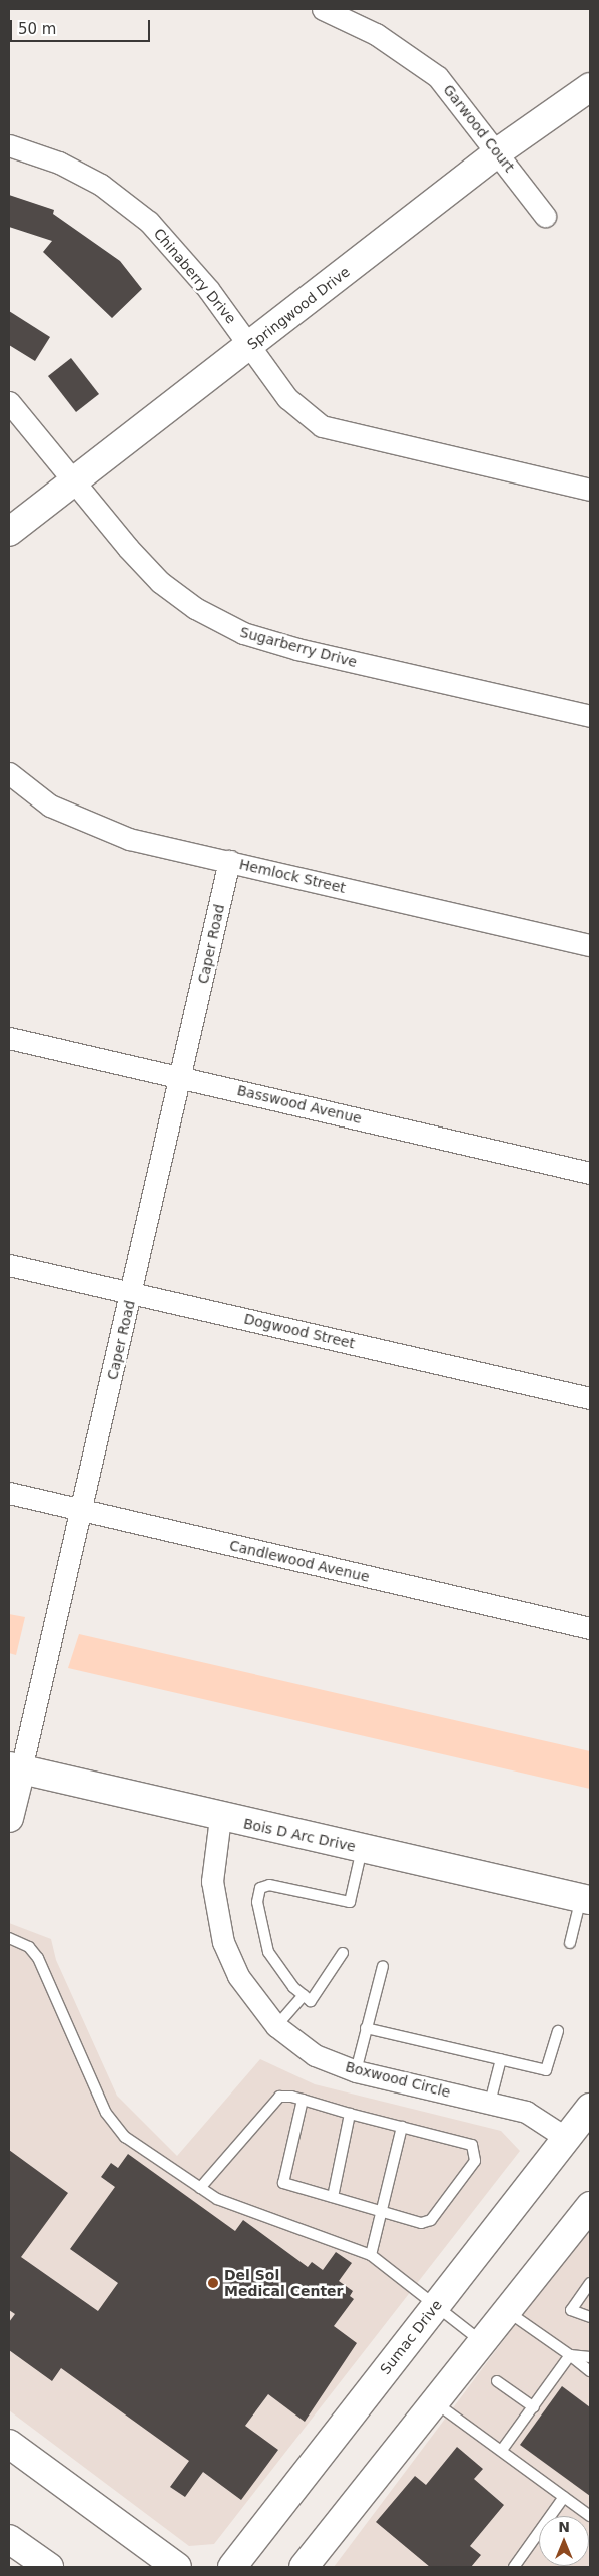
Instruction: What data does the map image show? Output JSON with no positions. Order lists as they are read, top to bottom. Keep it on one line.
{"streets":{"main road":["Springwood Drive","Caper Road","Bois D Arc Drive","Sumac Drive"],"street":["Garwood Court","Chinaberry Drive","Sugarberry Drive","Hemlock Street","Basswood Avenue","Dogwood Street","Candlewood Avenue","Boxwood Circle"]},"crossings":[["Garwood Court","Springwood Drive"],["Chinaberry Drive","Springwood Drive"],["Springwood Drive","Sugarberry Drive"],["Hemlock Street","Caper Road"],["Caper Road","Basswood Avenue"],["Caper Road","Dogwood Street"],["Caper Road","Candlewood Avenue"],["Caper Road","Bois D Arc Drive"],["Bois D Arc Drive","Boxwood Circle"],["Boxwood Circle","Sumac Drive"]],"places":["Del Sol Medical Center"],"scale_bar":"50 m","north":"top"}
